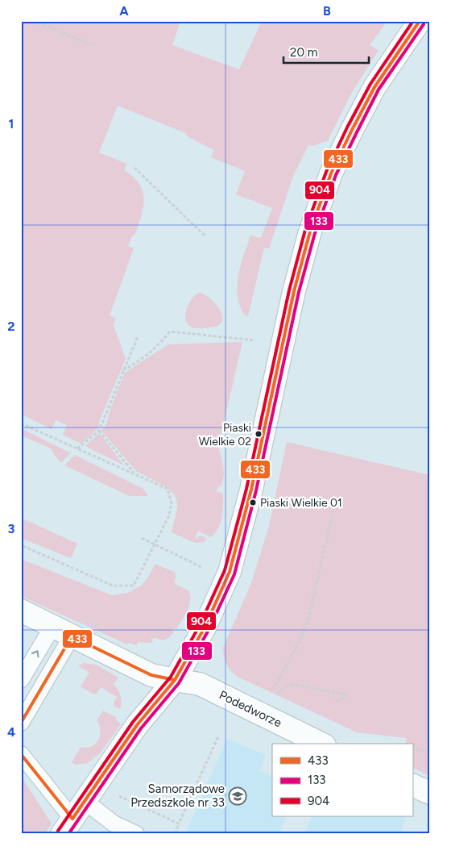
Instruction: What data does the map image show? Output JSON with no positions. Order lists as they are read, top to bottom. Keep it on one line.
{"streets":{"street":["Podedworze"]},"places":{"other":["Piaski Wielkie 02","Piaski Wielkie 01"],"school or university":["Samorządowe Przedszkole nr 33"]},"lines":["transit line 433","transit line 904","transit line 133"],"legend":["433","133","904"],"scale_bar":"20 m","grid":{"columns":["A","B"],"rows":["1","2","3","4"]}}
